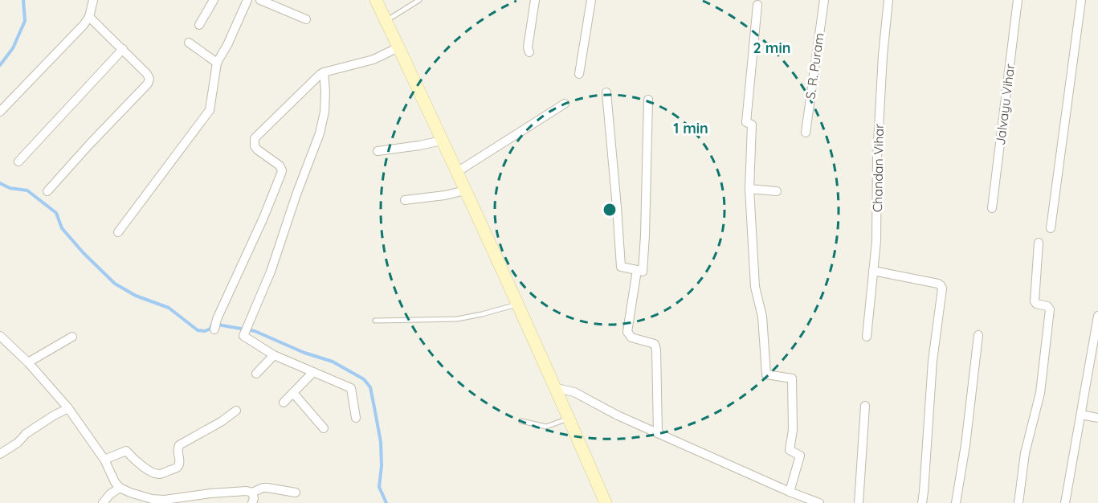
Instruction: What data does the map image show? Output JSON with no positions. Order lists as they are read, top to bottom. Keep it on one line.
{"streets":{"street":["S. R. Puram","Jalvayu Vihar","Chandan Vihar"]},"rings":["2 min","1 min"]}
